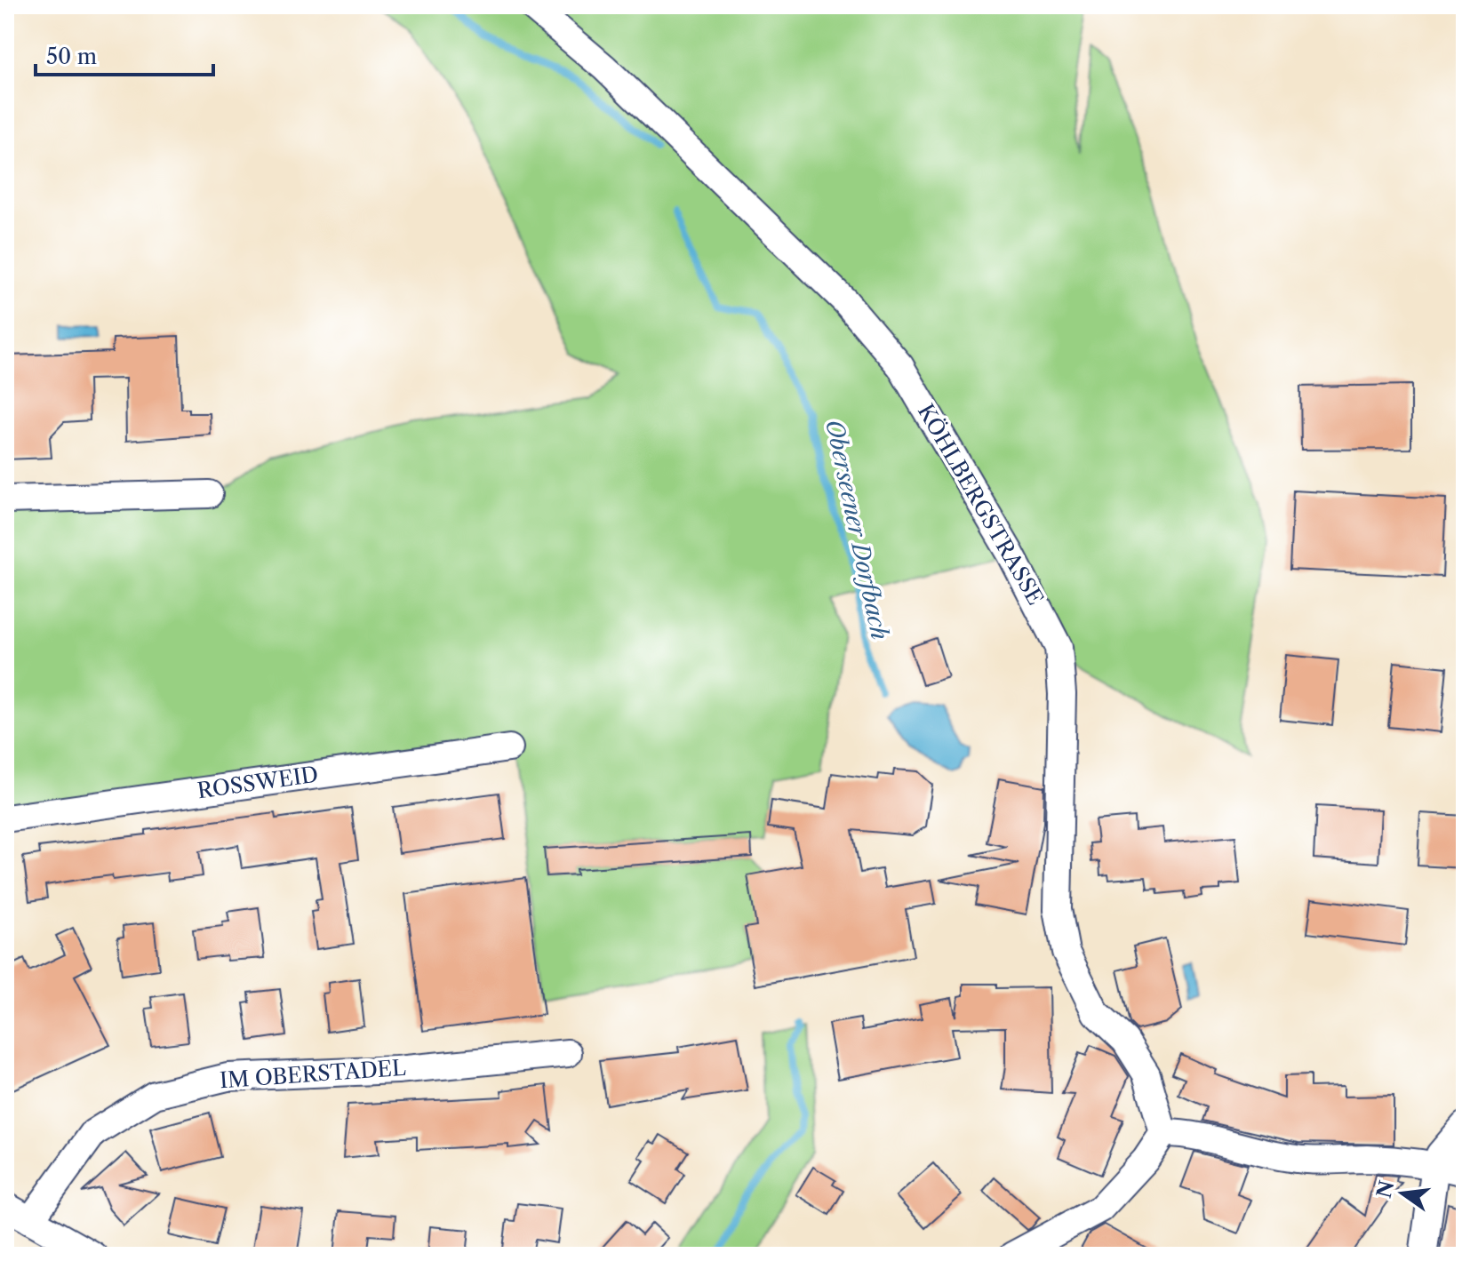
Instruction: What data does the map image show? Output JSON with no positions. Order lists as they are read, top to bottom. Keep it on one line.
{"streets":{"street":["KÖHLBERGSTRASSE","ROSSWEID","IM OBERSTADEL"]},"water":["Oberseener Dorfbach"],"scale_bar":"50 m","north":"left"}
